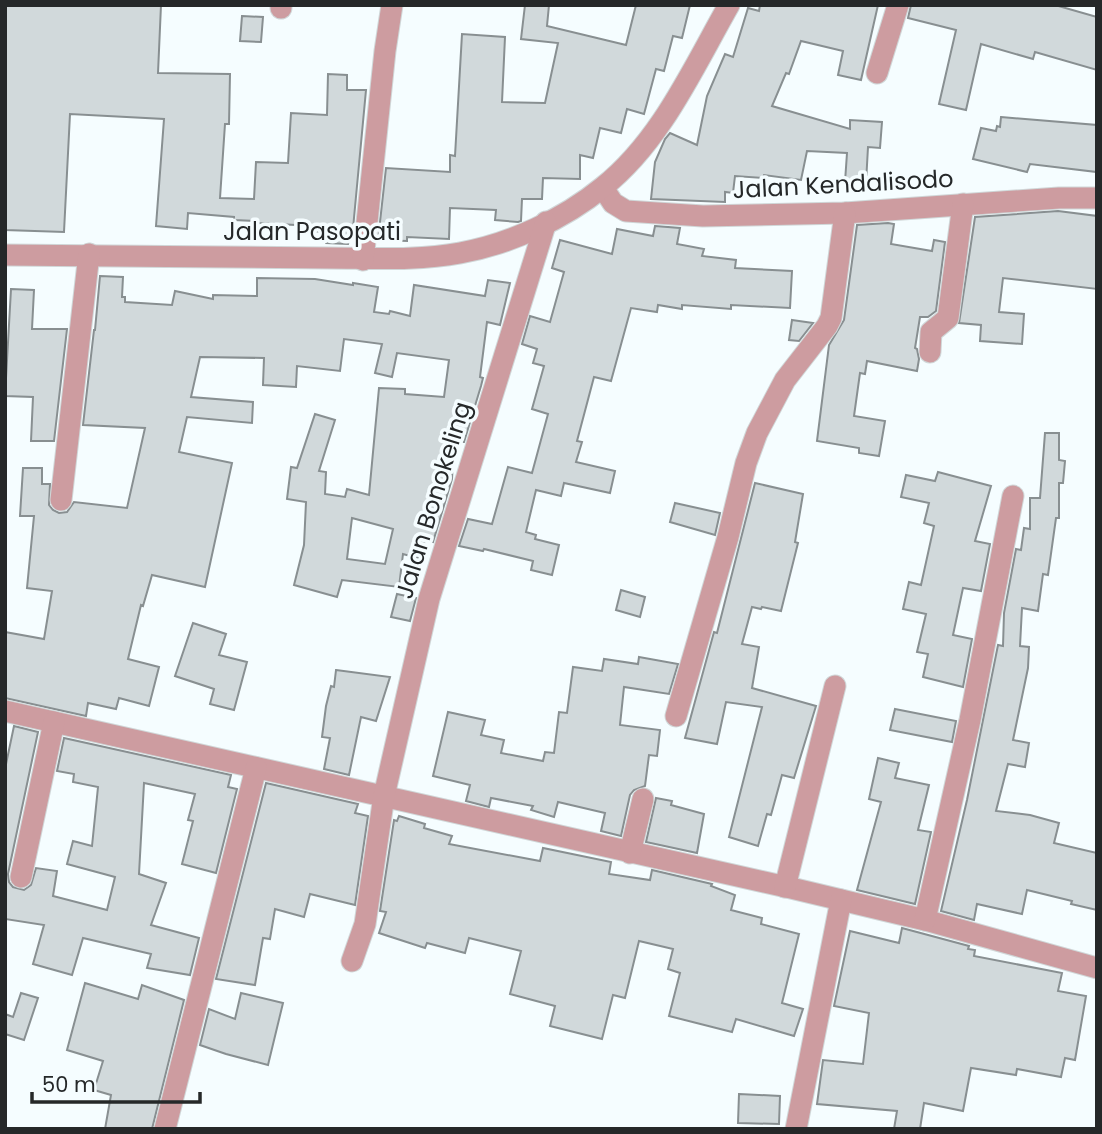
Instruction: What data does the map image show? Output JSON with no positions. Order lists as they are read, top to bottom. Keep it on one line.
{"streets":{"street":["Jalan Kendalisodo","Jalan Pasopati","Jalan Bonokeling"]},"crossings":[["Jalan Kendalisodo","Jalan Pasopati"],["Jalan Pasopati","Jalan Bonokeling"]],"scale_bar":"50 m"}
